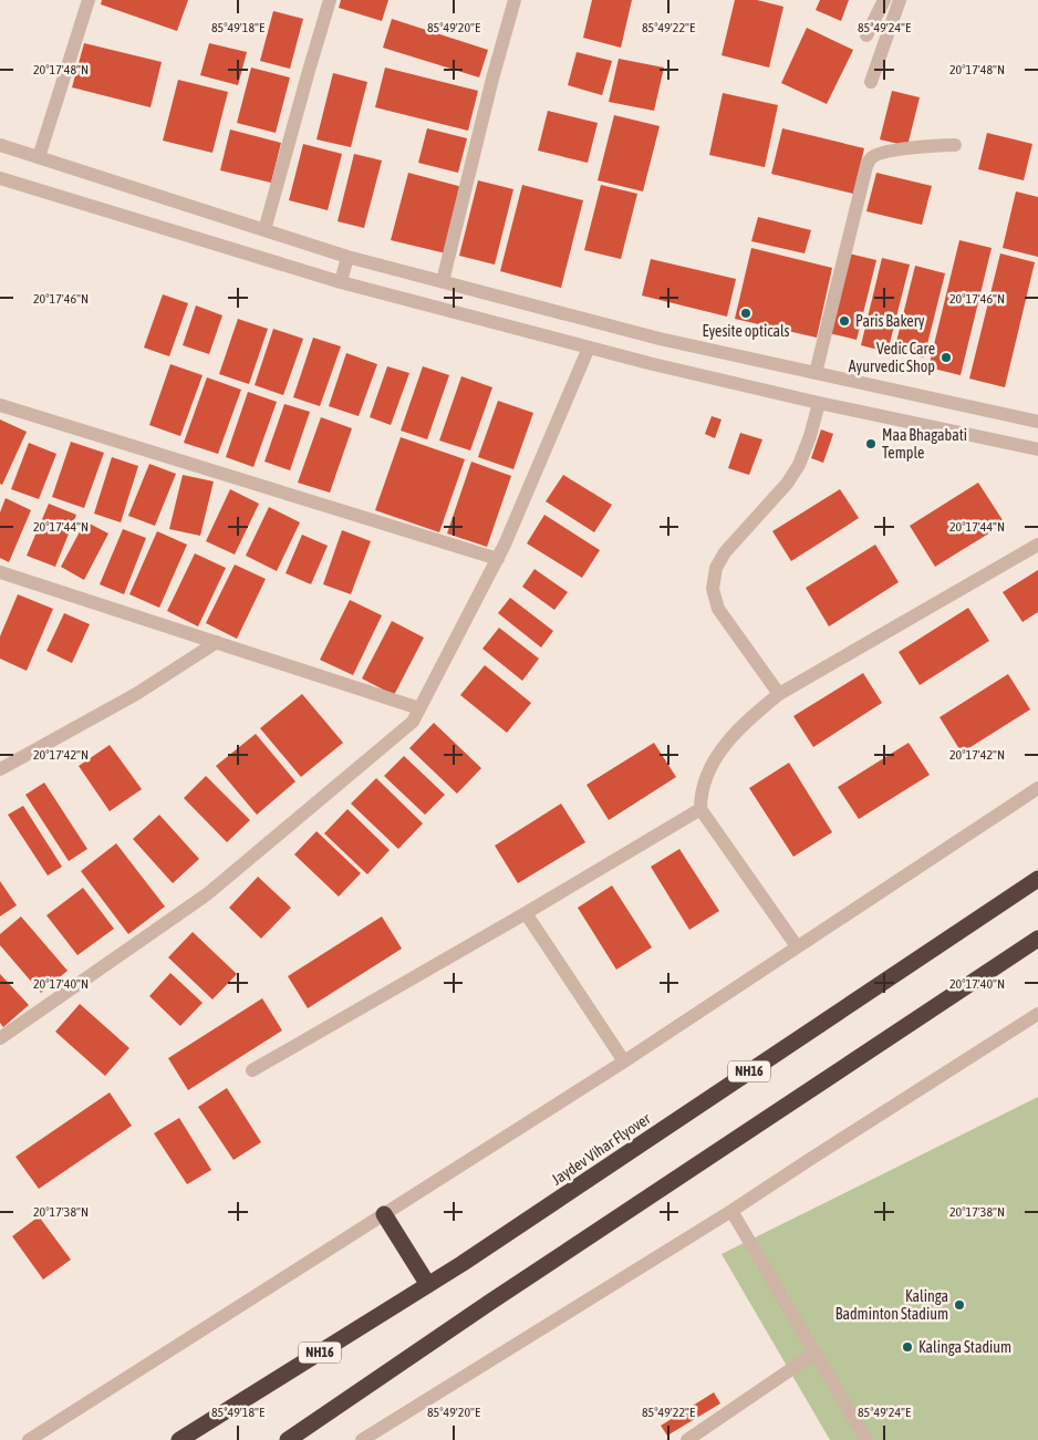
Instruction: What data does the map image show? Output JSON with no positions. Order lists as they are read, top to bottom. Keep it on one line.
{"streets":{"highway":["NH16","Jaydev Vihar Flyover"]},"places":["Eyesite opticals","Paris Bakery","Vedic Care Ayurvedic Shop","Maa Bhagabati Temple","Kalinga Badminton Stadium","Kalinga Stadium"],"coordinates":["85°49'18\"E","85°49'20\"E","85°49'22\"E","85°49'24\"E","20°17'48\"N","20°17'46\"N","20°17'44\"N","20°17'42\"N","20°17'40\"N","20°17'38\"N"]}
